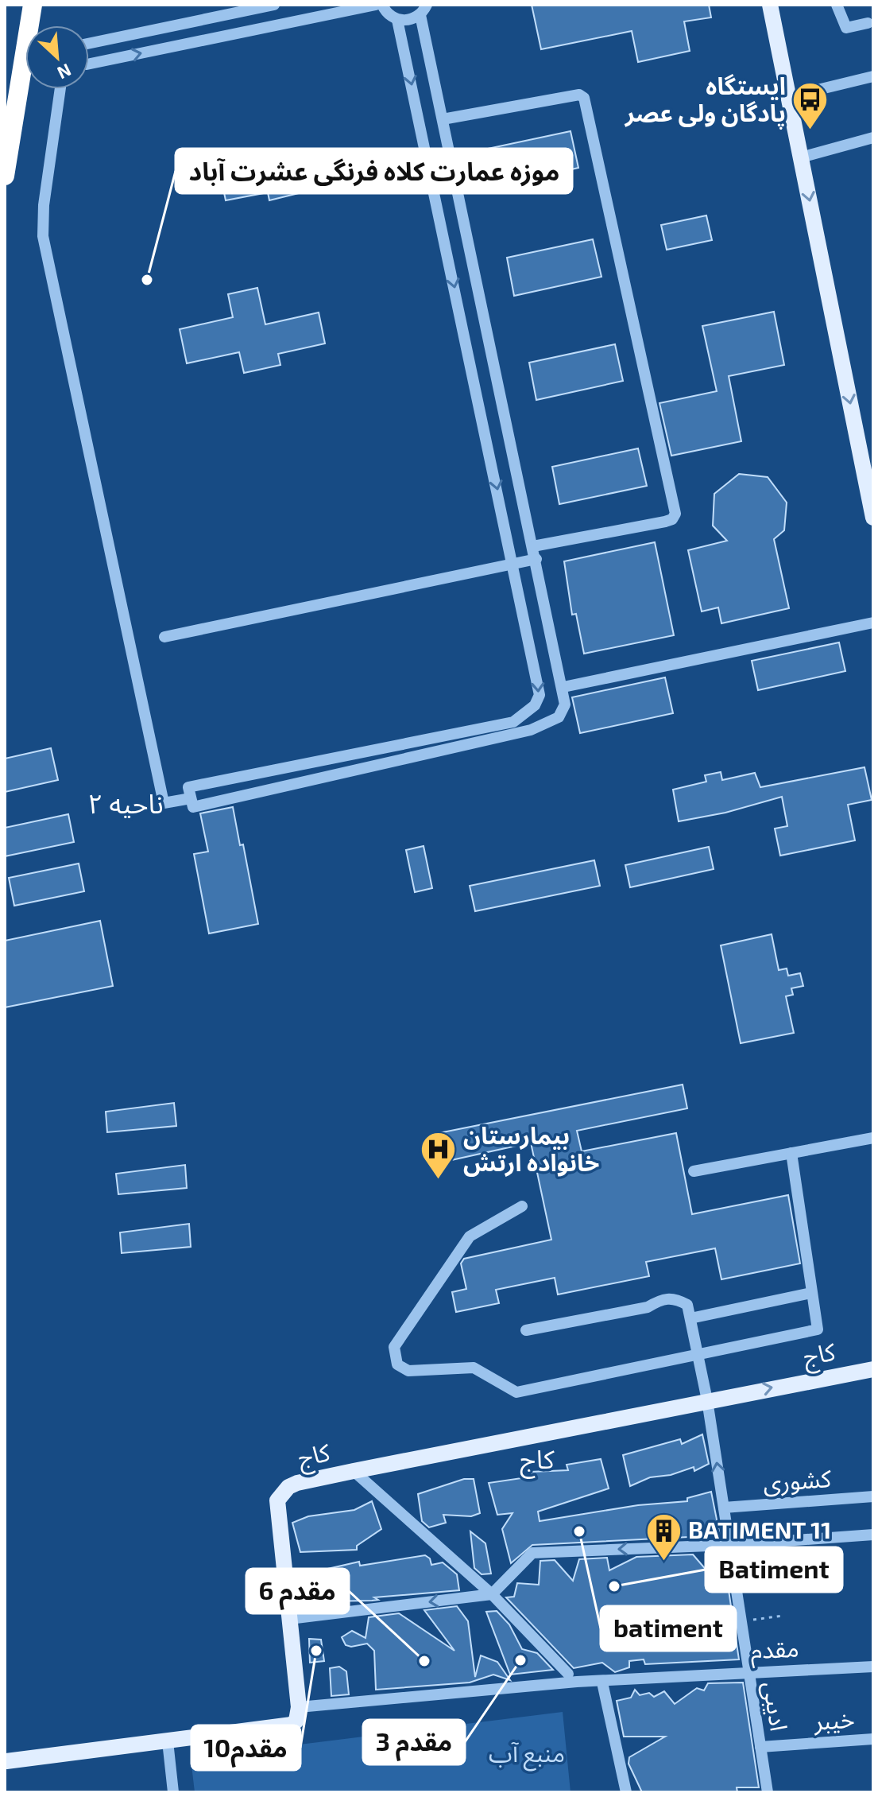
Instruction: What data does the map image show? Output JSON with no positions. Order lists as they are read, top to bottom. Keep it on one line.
{"streets":{"main road":["کاج"],"street":["کشوری","مقدم","ادیبی","خیبر"]},"crossings":[["کاج","مقدم"],["کاج","ادیبی"],["کشوری","ادیبی"],["مقدم","ادیبی"],["ادیبی","خیبر"]],"districts":["ناحیه ۲","کاج"],"parks":["منبع آب"],"places":{"bus stop":["ایستگاه پادگان ولی عصر"],"other":["موزه عمارت کلاه فرنگی عشرت آباد","batiment","Batiment","10مقدم","3 مقدم","6 مقدم"],"hospital":["بیمارستان خانواده ارتش"],"building":["BATIMENT 11"]},"north":"bottom right"}
